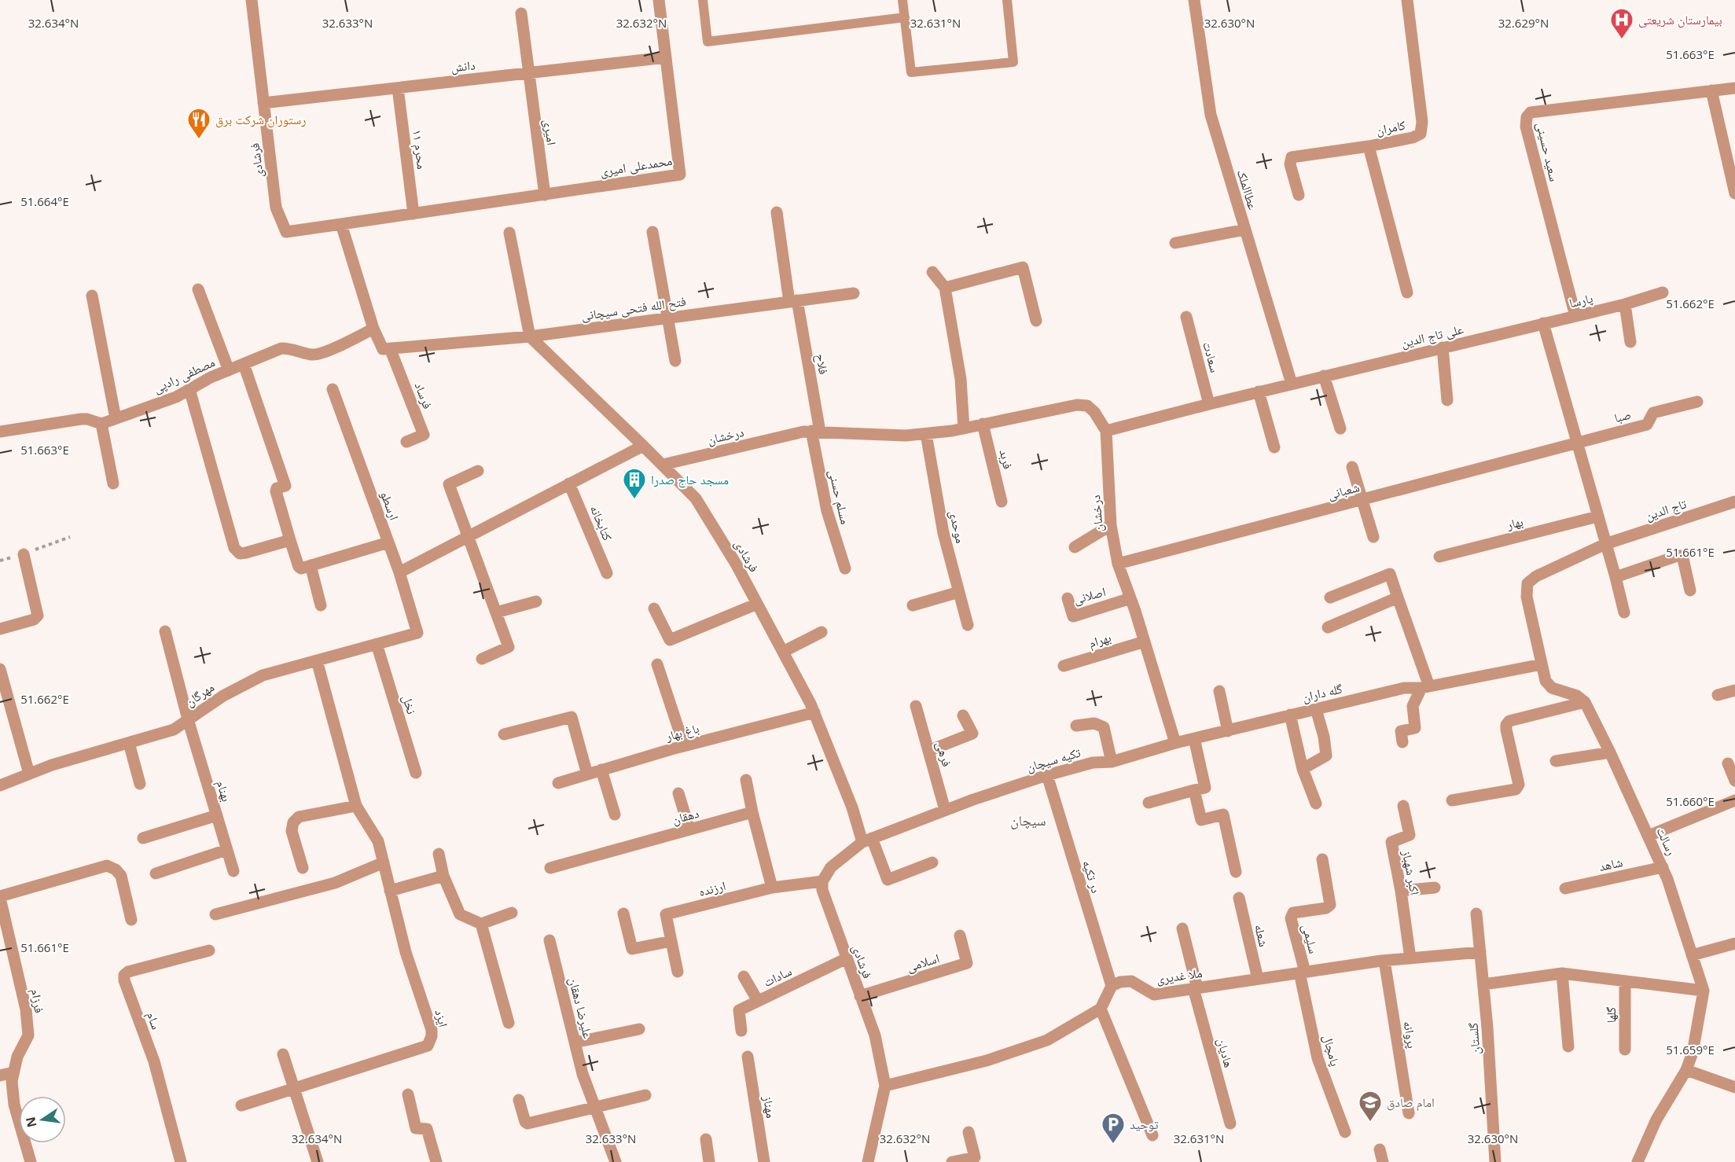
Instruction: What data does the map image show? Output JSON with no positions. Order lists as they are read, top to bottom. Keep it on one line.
{"streets":{"street":["دانش","کامران","امیری","۱۱ محرم","سعید حسینی","فرشادی","محمدعلی امیری","عطاالملک","پارسا","فتح الله فتحی سیچانی","علی تاج الدین","سعادت","فلاح","مصطفی رادپی","فرساد","صبا","درخشان","فربد","شعبانی","مسلم حسنی","ارسطو","تاج الدین","کتابخانه","بهار","موحدی","اصلانی","بهرام","گله داران","مهرگان","نخل","باغ بهار","فرهی","تکیه سیچان","بهنام","دهقان","رسالت","شاهد","اکبر شهباز","در تکیه","ارزنده","شعله","سلیمی","اسلامی","ملا غدیری","سادات","فرزام","علیرضا دهقان","گلها","ایزد","سام","پروانه","گلستان","پامچال","هادیان","مهناز"]},"crossings":[["دانش","امیری"],["دانش","۱۱ محرم"],["دانش","فرشادی"],["دانش","محمدعلی امیری"],["امیری","محمدعلی امیری"],["۱۱ محرم","فرشادی"],["سعید حسینی","پارسا"],["فرشادی","محمدعلی امیری"],["فرشادی","فتح الله فتحی سیچانی"],["فرشادی","درخشان"],["فرشادی","باغ بهار"],["فرشادی","ارزنده"],["فرشادی","اسلامی"],["فرشادی","سادات"],["عطاالملک","علی تاج الدین"],["پارسا","علی تاج الدین"],["فتح الله فتحی سیچانی","فلاح"],["علی تاج الدین","سعادت"],["علی تاج الدین","درخشان"],["فلاح","درخشان"],["فلاح","مسلم حسنی"],["صبا","شعبانی"],["درخشان","فربد"],["درخشان","شعبانی"],["درخشان","مسلم حسنی"],["درخشان","موحدی"],["درخشان","اصلانی"],["درخشان","بهرام"],["درخشان","گله داران"],["ارسطو","مهرگان"],["گله داران","تکیه سیچان"],["مهرگان","نخل"],["مهرگان","بهنام"],["مهرگان","ایزد"],["فرهی","تکیه سیچان"],["تکیه سیچان","در تکیه"],["رسالت","شاهد"],["اکبر شهباز","ملا غدیری"],["در تکیه","ملا غدیری"],["شعله","ملا غدیری"],["سلیمی","ملا غدیری"],["سلیمی","پامچال"],["ملا غدیری","پروانه"],["ملا غدیری","گلستان"],["ملا غدیری","پامچال"],["ملا غدیری","هادیان"]],"districts":["سیچان"],"places":{"hospital":["بیمارستان شریعتی"],"restaurant":["رستوران شرکت برق"],"building":["مسجد حاج صدرا"],"school or university":["امام صادق"],"parking":["توحید"]},"north":"left","coordinates":["32.634°N","32.633°N","32.632°N","32.631°N","32.630°N","32.629°N","51.663°E","51.664°E","51.662°E","51.661°E","51.660°E","51.659°E"]}
